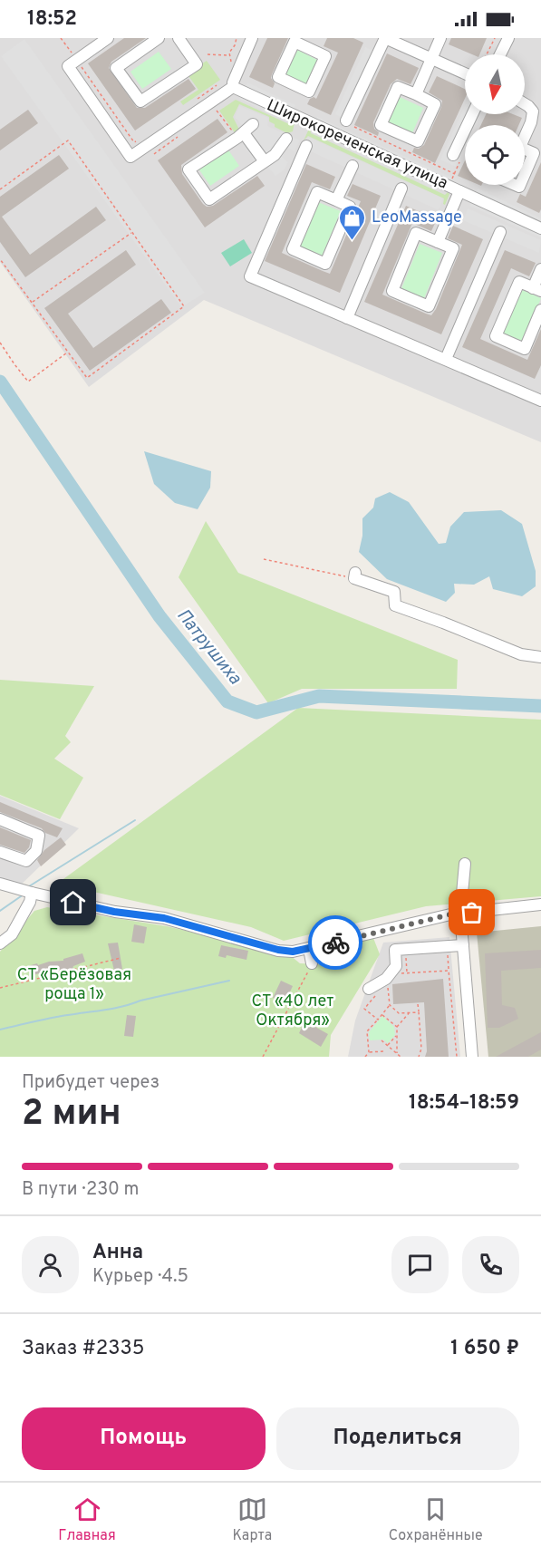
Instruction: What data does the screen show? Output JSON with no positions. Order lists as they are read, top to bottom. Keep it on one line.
{"streets":{"street":["Широкореченская улица"]},"water":["Патрушиха"],"parks":["СТ «Берёзовая роща 1»","СТ «40 лет Октября»"],"places":{"shop":["LeoMassage"]},"north":"bottom","page":{"status":"18:52","heading":["2 мин","Прибудет через","18:54–18:59"],"panel":["Анна","Курьер · 4.5","Заказ #2335","1 650 ₽"],"bar":"В пути · 230 m","buttons":["Помощь","Поделиться"],"tabs":["Главная","Карта","Сохранённые"]}}
